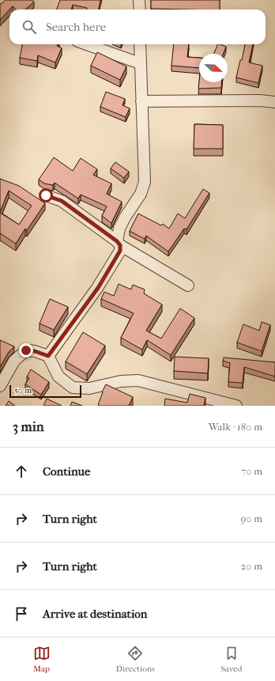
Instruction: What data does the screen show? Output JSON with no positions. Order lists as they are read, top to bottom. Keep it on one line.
{"scale_bar":"50 m","north":"bottom right","page":{"search":"Search here","scale":"50 m","heading":["3 min","Walk · 180 m"],"list":[["Continue","70 m"],["Turn right","90 m"],["Turn right","20 m"],"Arrive at destination"],"nav":["Map","Directions","Saved"]}}
